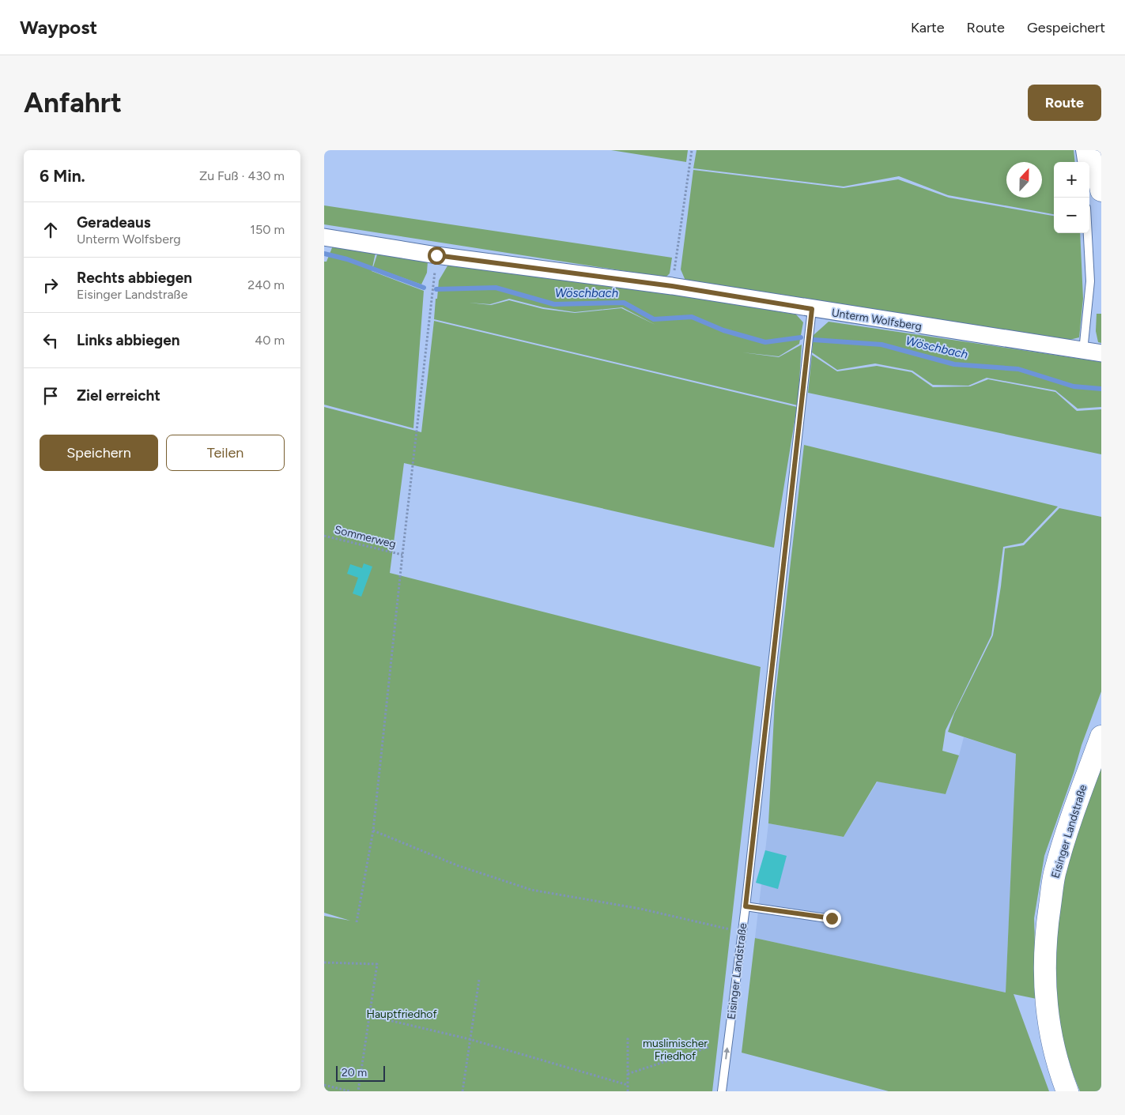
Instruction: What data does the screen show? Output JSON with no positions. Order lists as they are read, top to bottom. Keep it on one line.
{"streets":{"main road":["Eisinger Landstraße"],"street":["Unterm Wolfsberg"],"path":["Sommerweg"]},"crossings":[["Unterm Wolfsberg","Eisinger Landstraße"]],"water":["Wöschbach"],"parks":["Hauptfriedhof","muslimischer Friedhof"],"scale_bar":"20 m","north":"top","page":{"header":"Waypost","nav":["Karte","Route","Gespeichert"],"buttons":["Route",["Speichern","Teilen"]],"title":"Anfahrt","heading":["6 Min.","Zu Fuß · 430 m"],"map_buttons":["+","−"],"list":[["Geradeaus","Unterm Wolfsberg","150 m"],["Rechts abbiegen","Eisinger Landstraße","240 m"],["Links abbiegen","40 m"],"Ziel erreicht"],"scale":"20 m"}}
